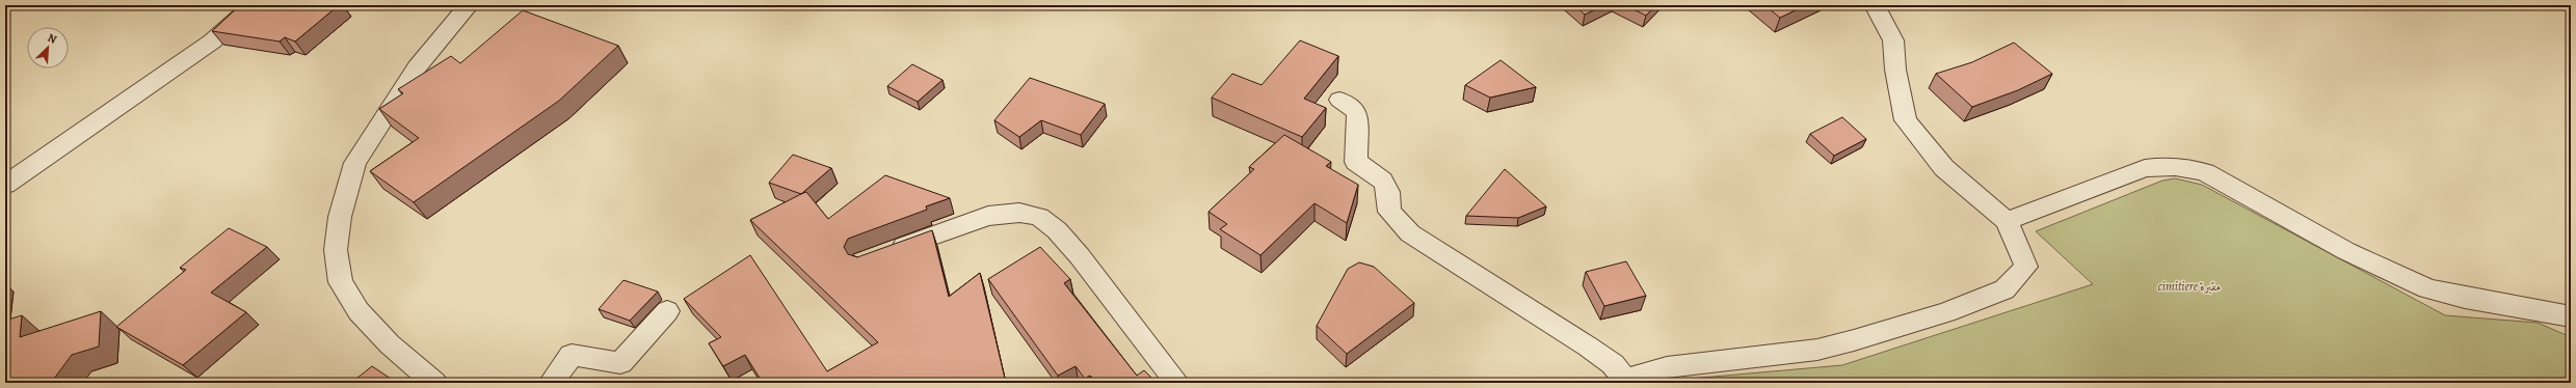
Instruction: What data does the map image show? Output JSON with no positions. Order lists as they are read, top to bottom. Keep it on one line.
{"parks":["cimitiere مقبرة"],"north":"top right"}
